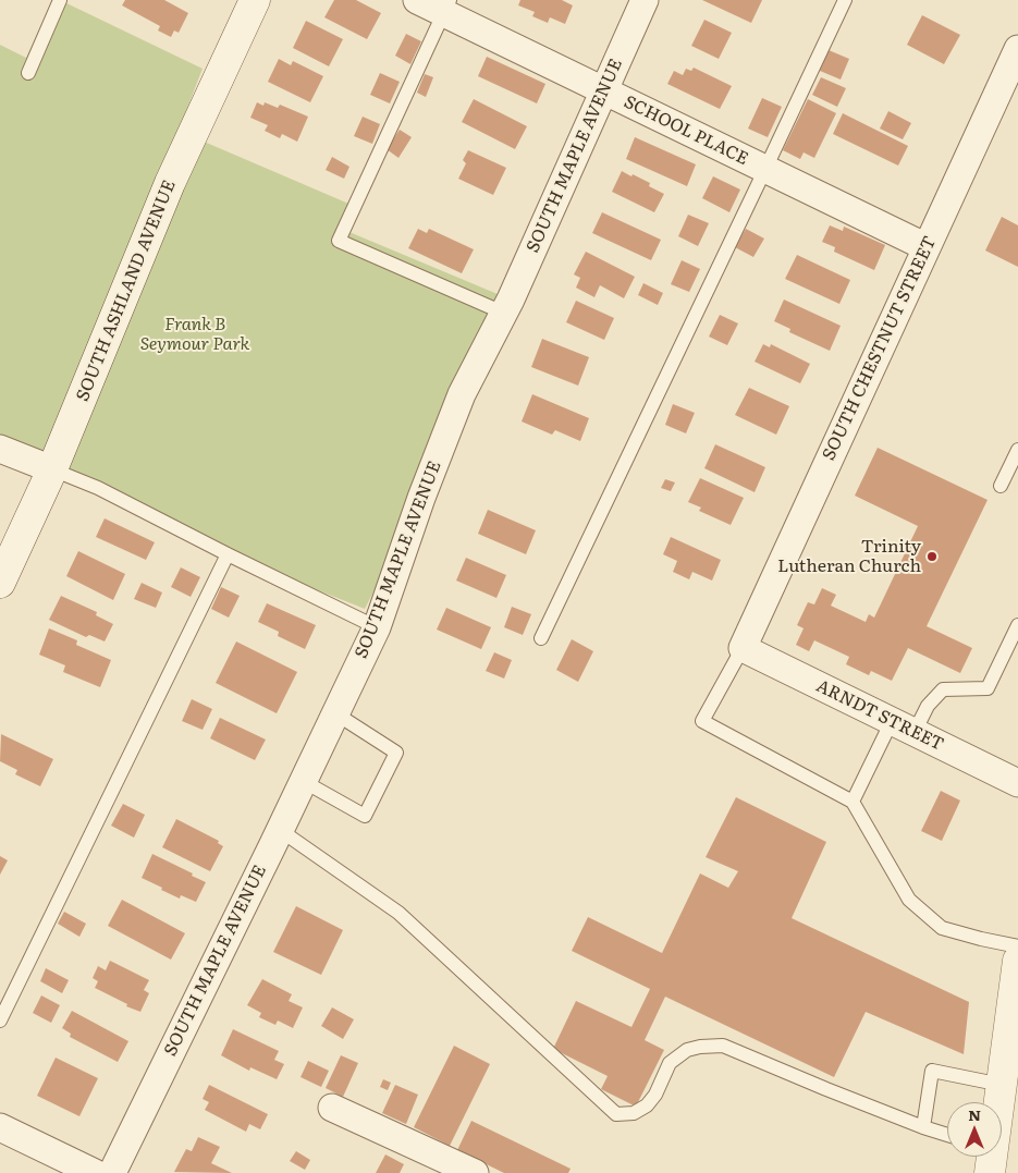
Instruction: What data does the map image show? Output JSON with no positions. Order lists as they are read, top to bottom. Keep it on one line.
{"streets":{"main road":["SOUTH ASHLAND AVENUE"],"street":["SCHOOL PLACE","SOUTH MAPLE AVENUE","SOUTH CHESTNUT STREET","ARNDT STREET"]},"crossings":[["SCHOOL PLACE","SOUTH MAPLE AVENUE"],["SCHOOL PLACE","SOUTH CHESTNUT STREET"],["SOUTH CHESTNUT STREET","ARNDT STREET"]],"parks":["Frank B Seymour Park"],"places":["Trinity Lutheran Church"],"north":"top"}
